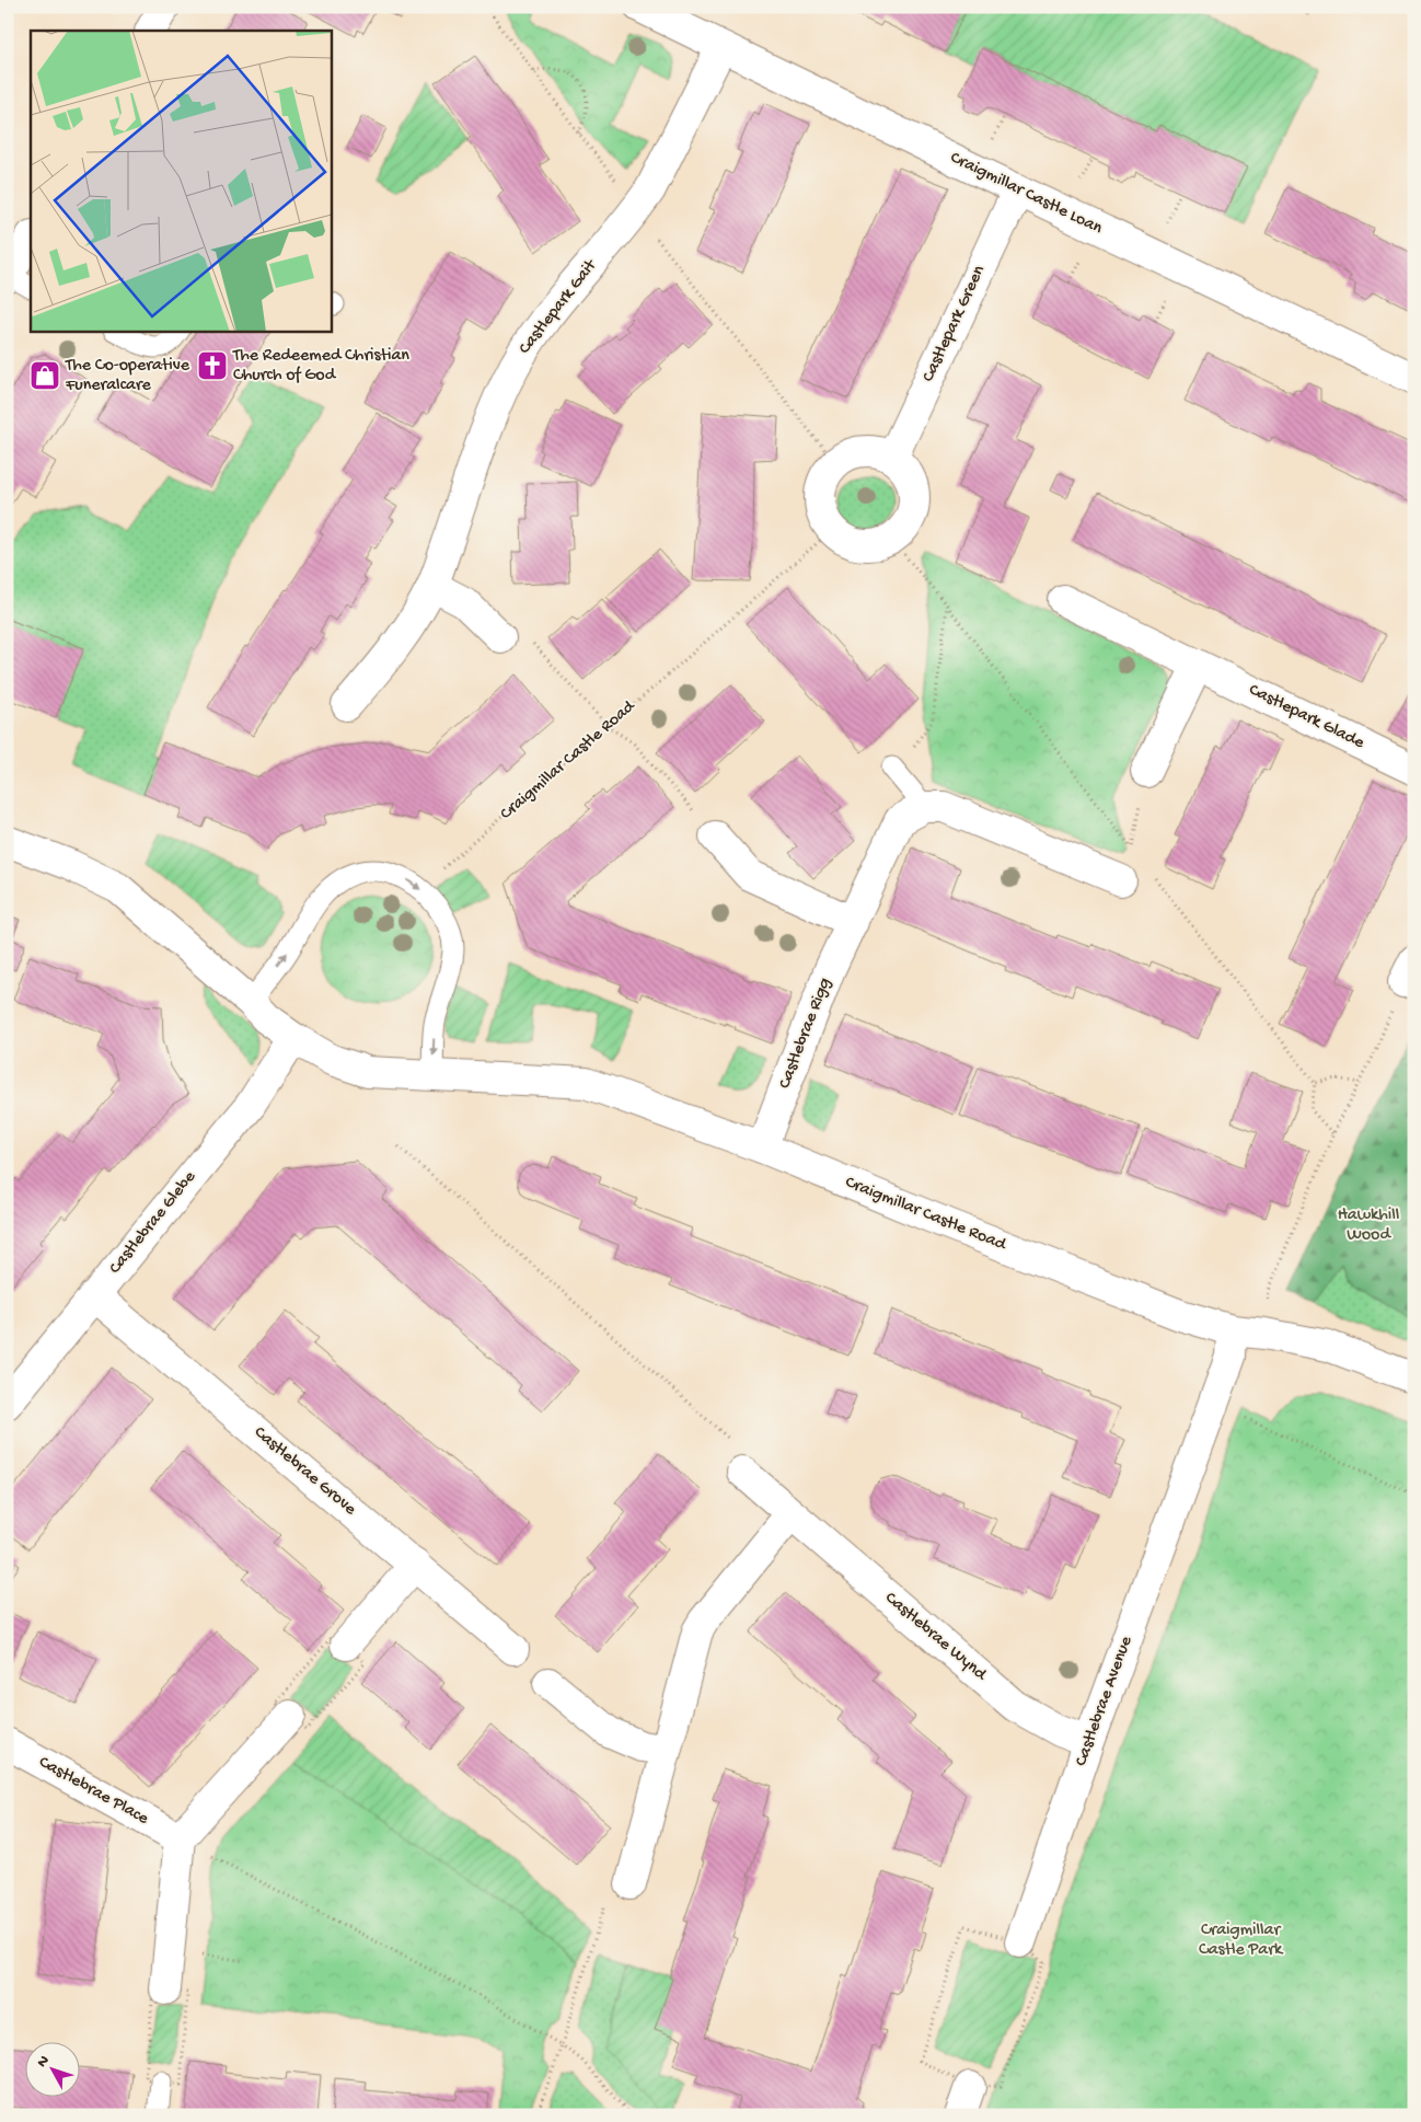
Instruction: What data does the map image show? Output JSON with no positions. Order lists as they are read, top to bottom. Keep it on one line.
{"streets":{"street":["Craigmillar Castle Loan","Castlepark Gait","Castlepark Green","Castlepark Glade","Craigmillar Castle Road","Castlebrae Rigg","Castlebrae Glebe","Castlebrae Grove","Castlebrae Wynd","Castlebrae Avenue","Castlebrae Place"]},"crossings":[["Craigmillar Castle Loan","Castlepark Gait"],["Craigmillar Castle Loan","Castlepark Green"],["Castlepark Green","Craigmillar Castle Road"],["Craigmillar Castle Road","Castlebrae Rigg"],["Craigmillar Castle Road","Castlebrae Glebe"],["Craigmillar Castle Road","Castlebrae Avenue"],["Castlebrae Glebe","Castlebrae Grove"],["Castlebrae Wynd","Castlebrae Avenue"]],"parks":["Hawkhill Wood","Craigmillar Castle Park"],"places":{"church":["The Redeemed Christian Church of God"],"shop":["The Co-operative Funeralcare"]},"north":"top left"}
